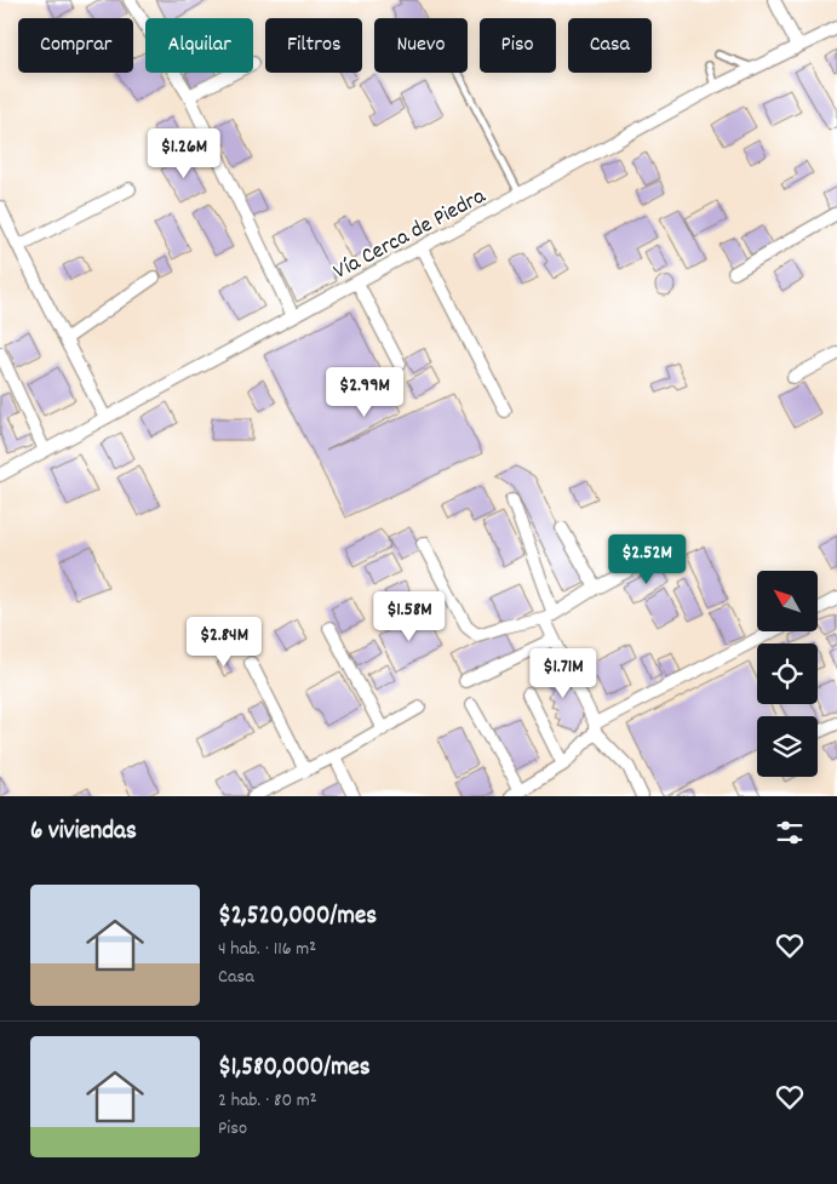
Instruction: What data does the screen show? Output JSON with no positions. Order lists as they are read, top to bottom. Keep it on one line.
{"streets":{"street":["Vía Cerca de Piedra"]},"north":"top left","page":{"chip":["Comprar","Alquilar","Filtros","Nuevo","Piso","Casa"],"price":["$1.26M","$2.99M","$2.52M","$1.58M","$2.84M","$1.71M"],"heading":"6 viviendas","list":[{"name":"$2,520,000/mes","note":"4 hab. · 116 m² · Casa"},{"name":"$1,580,000/mes","note":"2 hab. · 80 m² · Piso"}]}}
